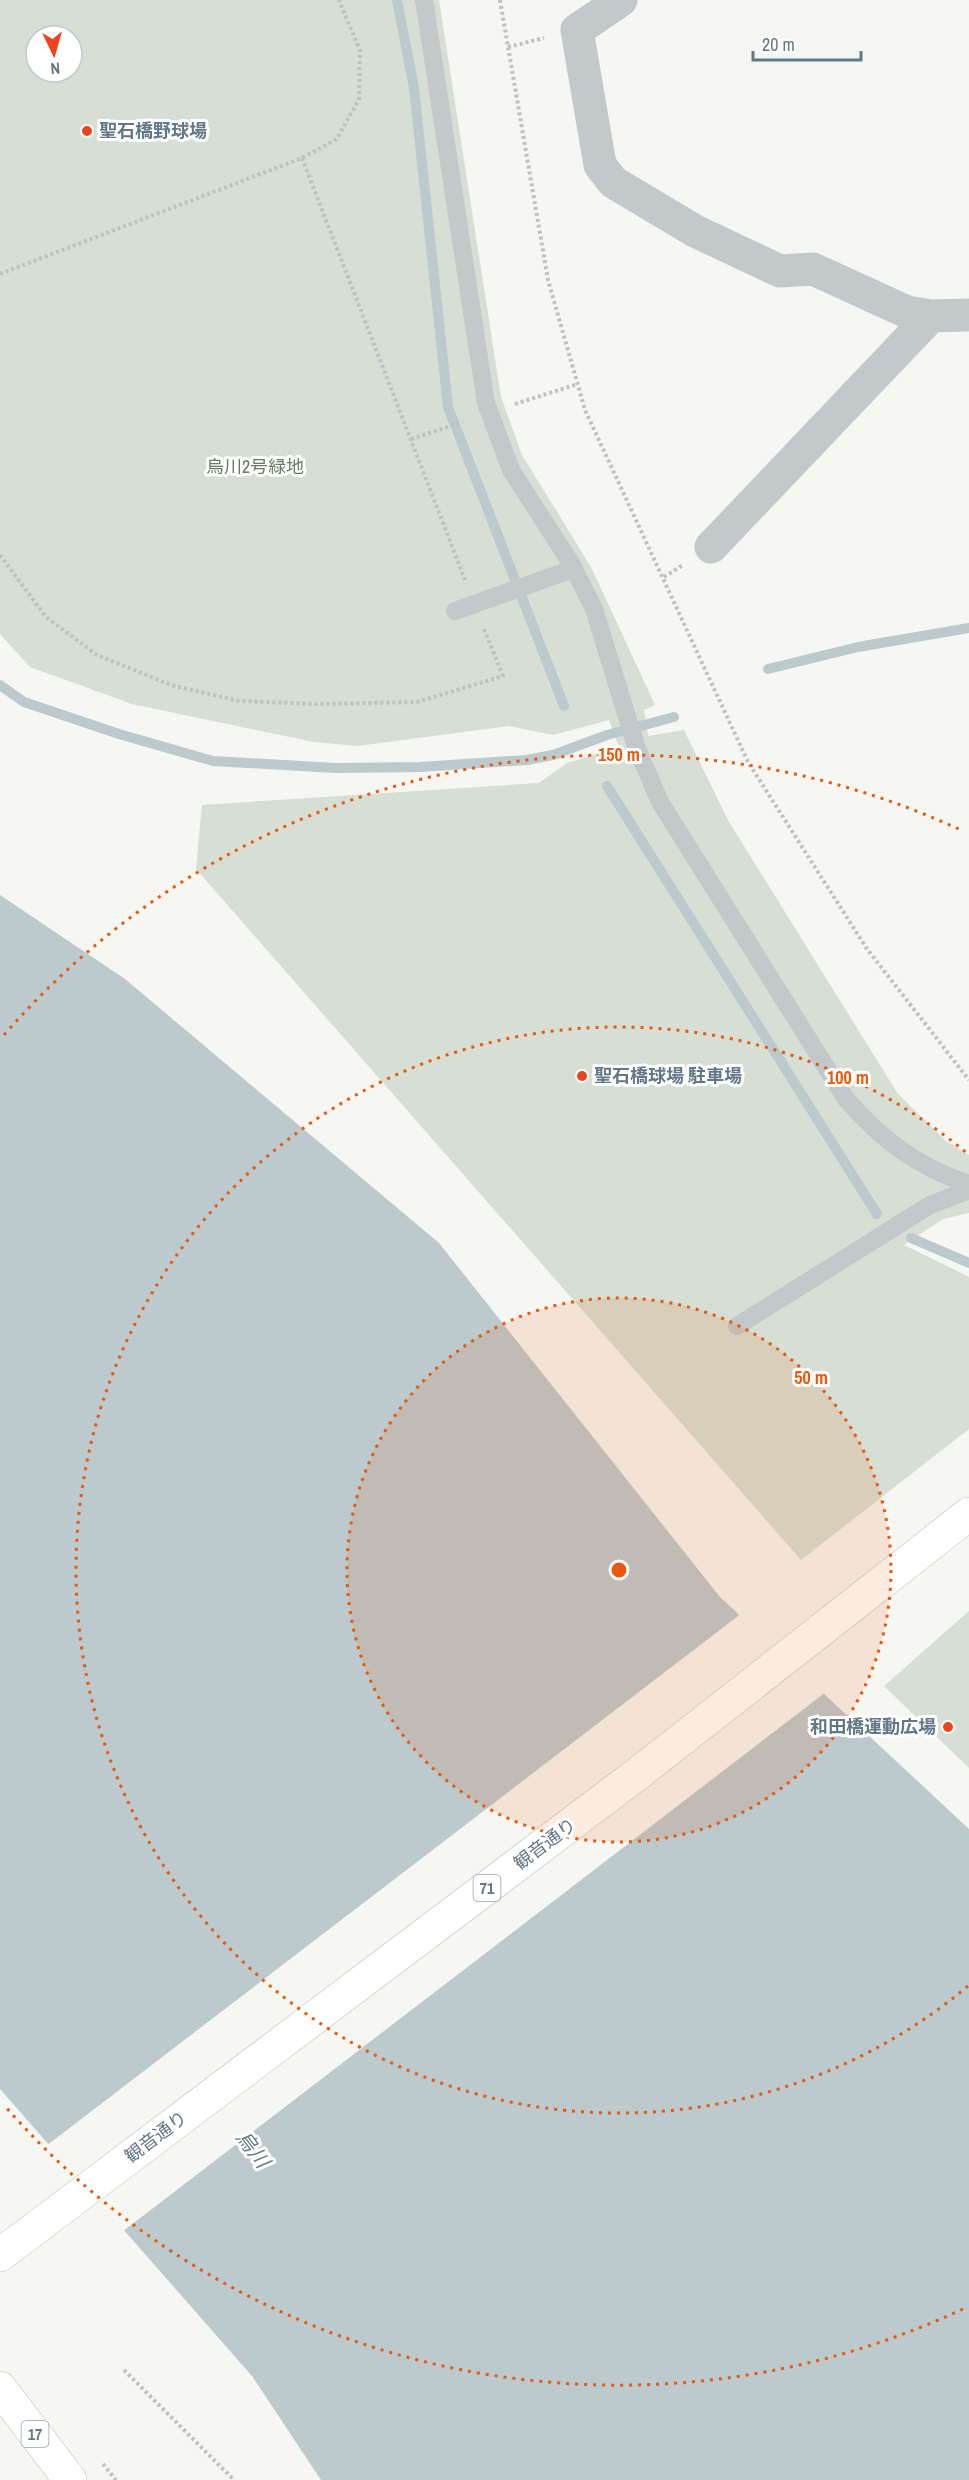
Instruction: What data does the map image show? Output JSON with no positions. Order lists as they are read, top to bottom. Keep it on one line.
{"streets":{"main road":["観音通り","71","17"]},"water":["烏川"],"parks":["烏川2号緑地"],"places":["聖石橋野球場","聖石橋球場 駐車場","和田橋運動広場"],"scale_bar":"20 m","north":"bottom","rings":["150 m","100 m","50 m"]}
